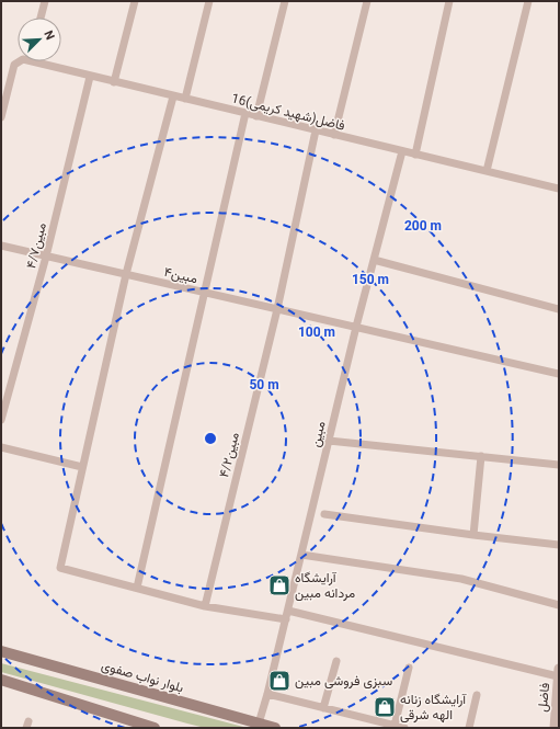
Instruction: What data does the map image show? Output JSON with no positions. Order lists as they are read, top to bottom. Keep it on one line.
{"streets":{"main road":["بلوار نواب صفوی"],"street":["16فاضل(شهید کریمی)","۴/۷مبین","۴مبین","مبین","۴/۲مبین","فاضل"]},"crossings":[["16فاضل(شهید کریمی)","۴/۷مبین"],["16فاضل(شهید کریمی)","مبین"],["16فاضل(شهید کریمی)","۴/۲مبین"],["۴/۷مبین","۴مبین"],["۴مبین","مبین"],["۴مبین","۴/۲مبین"],["مبین","بلوار نواب صفوی"]],"places":{"shop":["آرایشگاه مردانه مبین","سبزی فروشی مبین","آرایشگاه زنانه الهه شرقی"]},"north":"top right","rings":["200 m","150 m","100 m","50 m"]}
